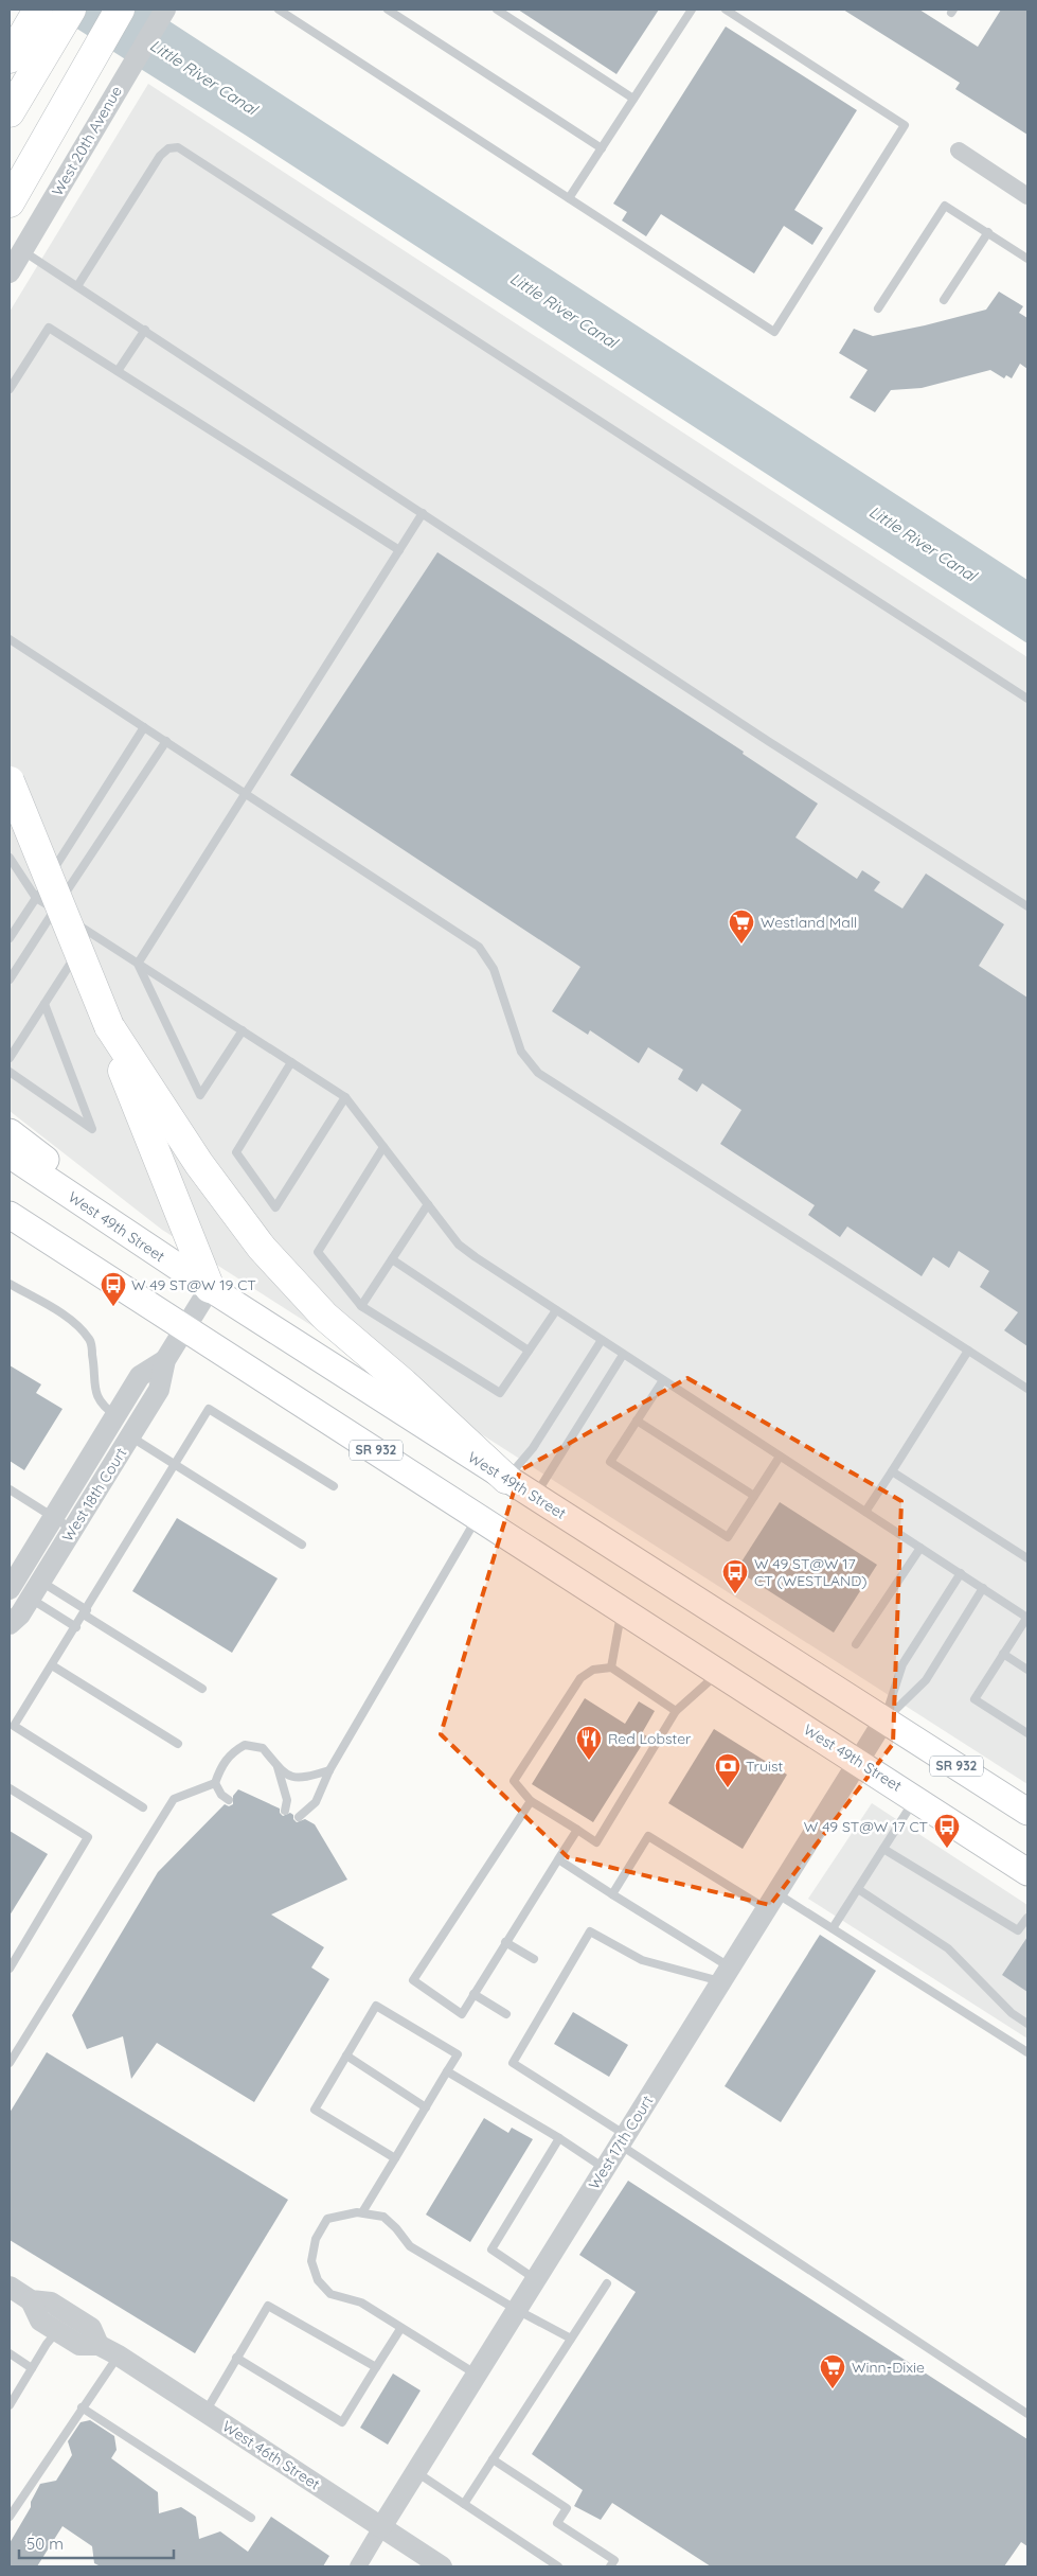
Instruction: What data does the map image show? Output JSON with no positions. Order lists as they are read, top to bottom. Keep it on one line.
{"streets":{"main road":["West 49th Street","SR 932"],"street":["West 20th Avenue","West 18th Court","West 17th Court","West 46th Street"]},"crossings":[["West 49th Street","West 18th Court"],["West 49th Street","West 17th Court"],["West 17th Court","West 46th Street"]],"water":["Little River Canal"],"places":{"supermarket":["Westland Mall","Winn-Dixie"],"bus stop":["W 49 ST@W 19 CT","W 49 ST@W 17 CT (WESTLAND)","W 49 ST@W 17 CT"],"restaurant":["Red Lobster"],"bank":["Truist"]},"scale_bar":"50 m"}
